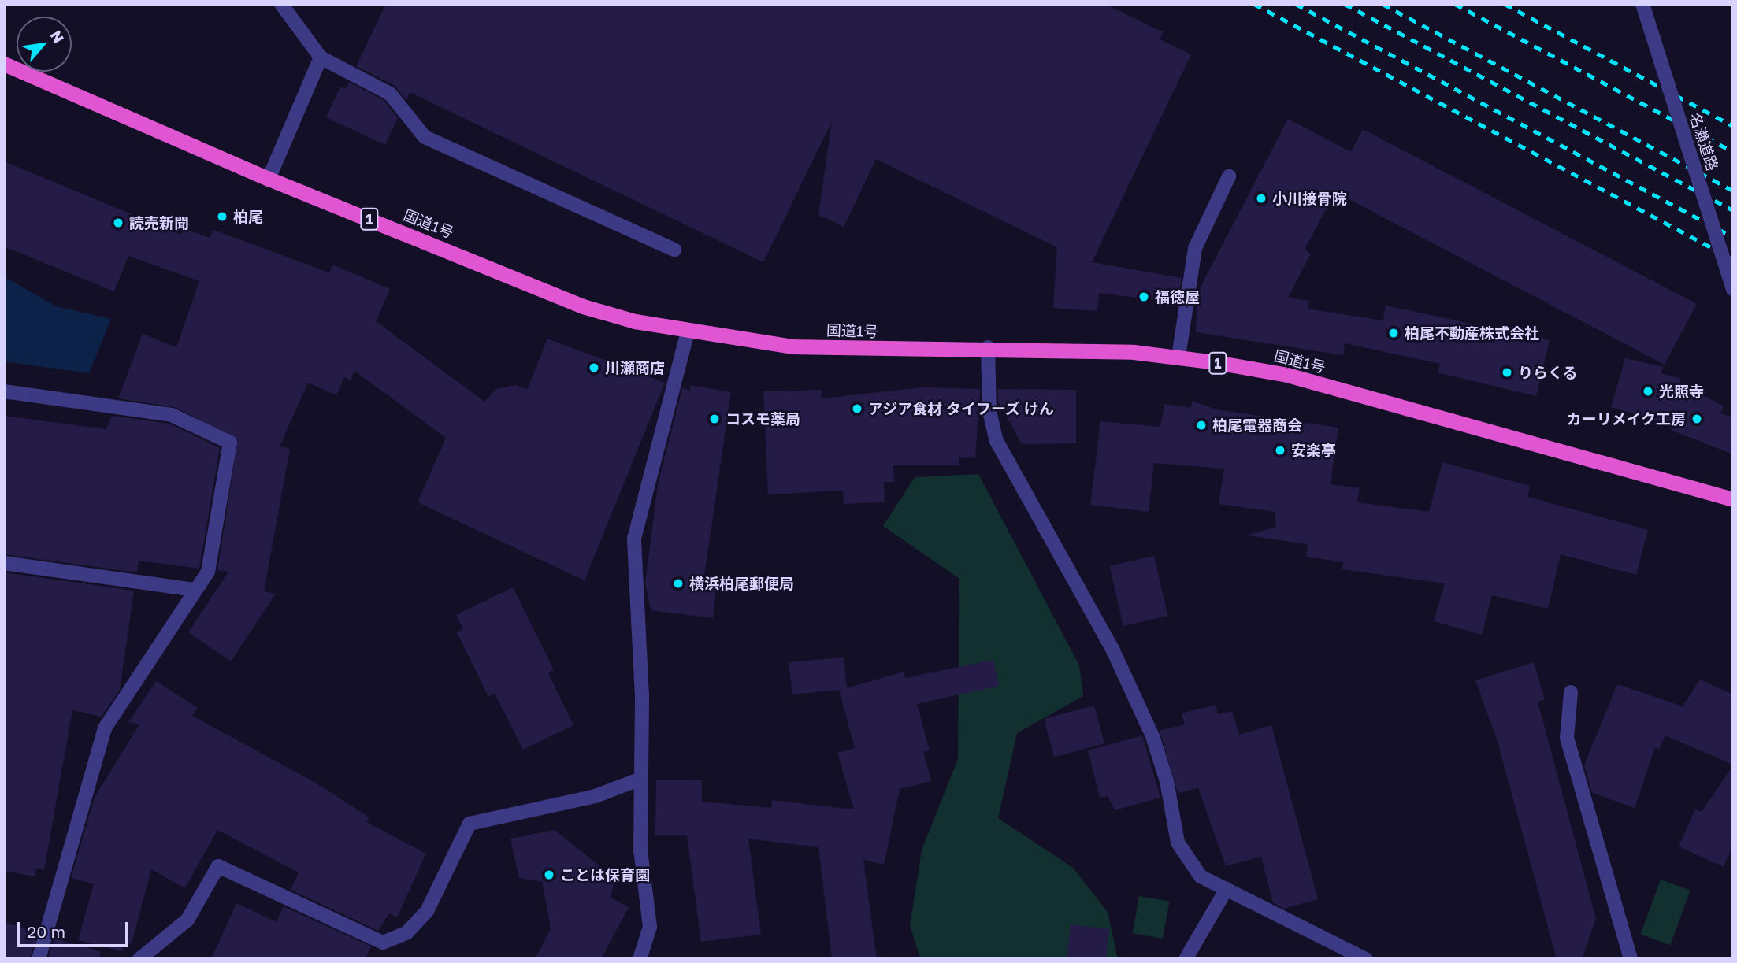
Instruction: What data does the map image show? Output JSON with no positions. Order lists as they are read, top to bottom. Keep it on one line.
{"streets":{"highway":["1","国道1号"],"street":["名瀬道路"]},"places":["小川接骨院","柏尾","読売新聞","福徳屋","柏尾不動産株式会社","川瀬商店","りらくる","光照寺","アジア食材 タイフーズ けん","コスモ薬局","カーリメイク工房","柏尾電器商会","安楽亭","横浜柏尾郵便局","ことは保育園"],"scale_bar":"20 m","north":"top right"}
